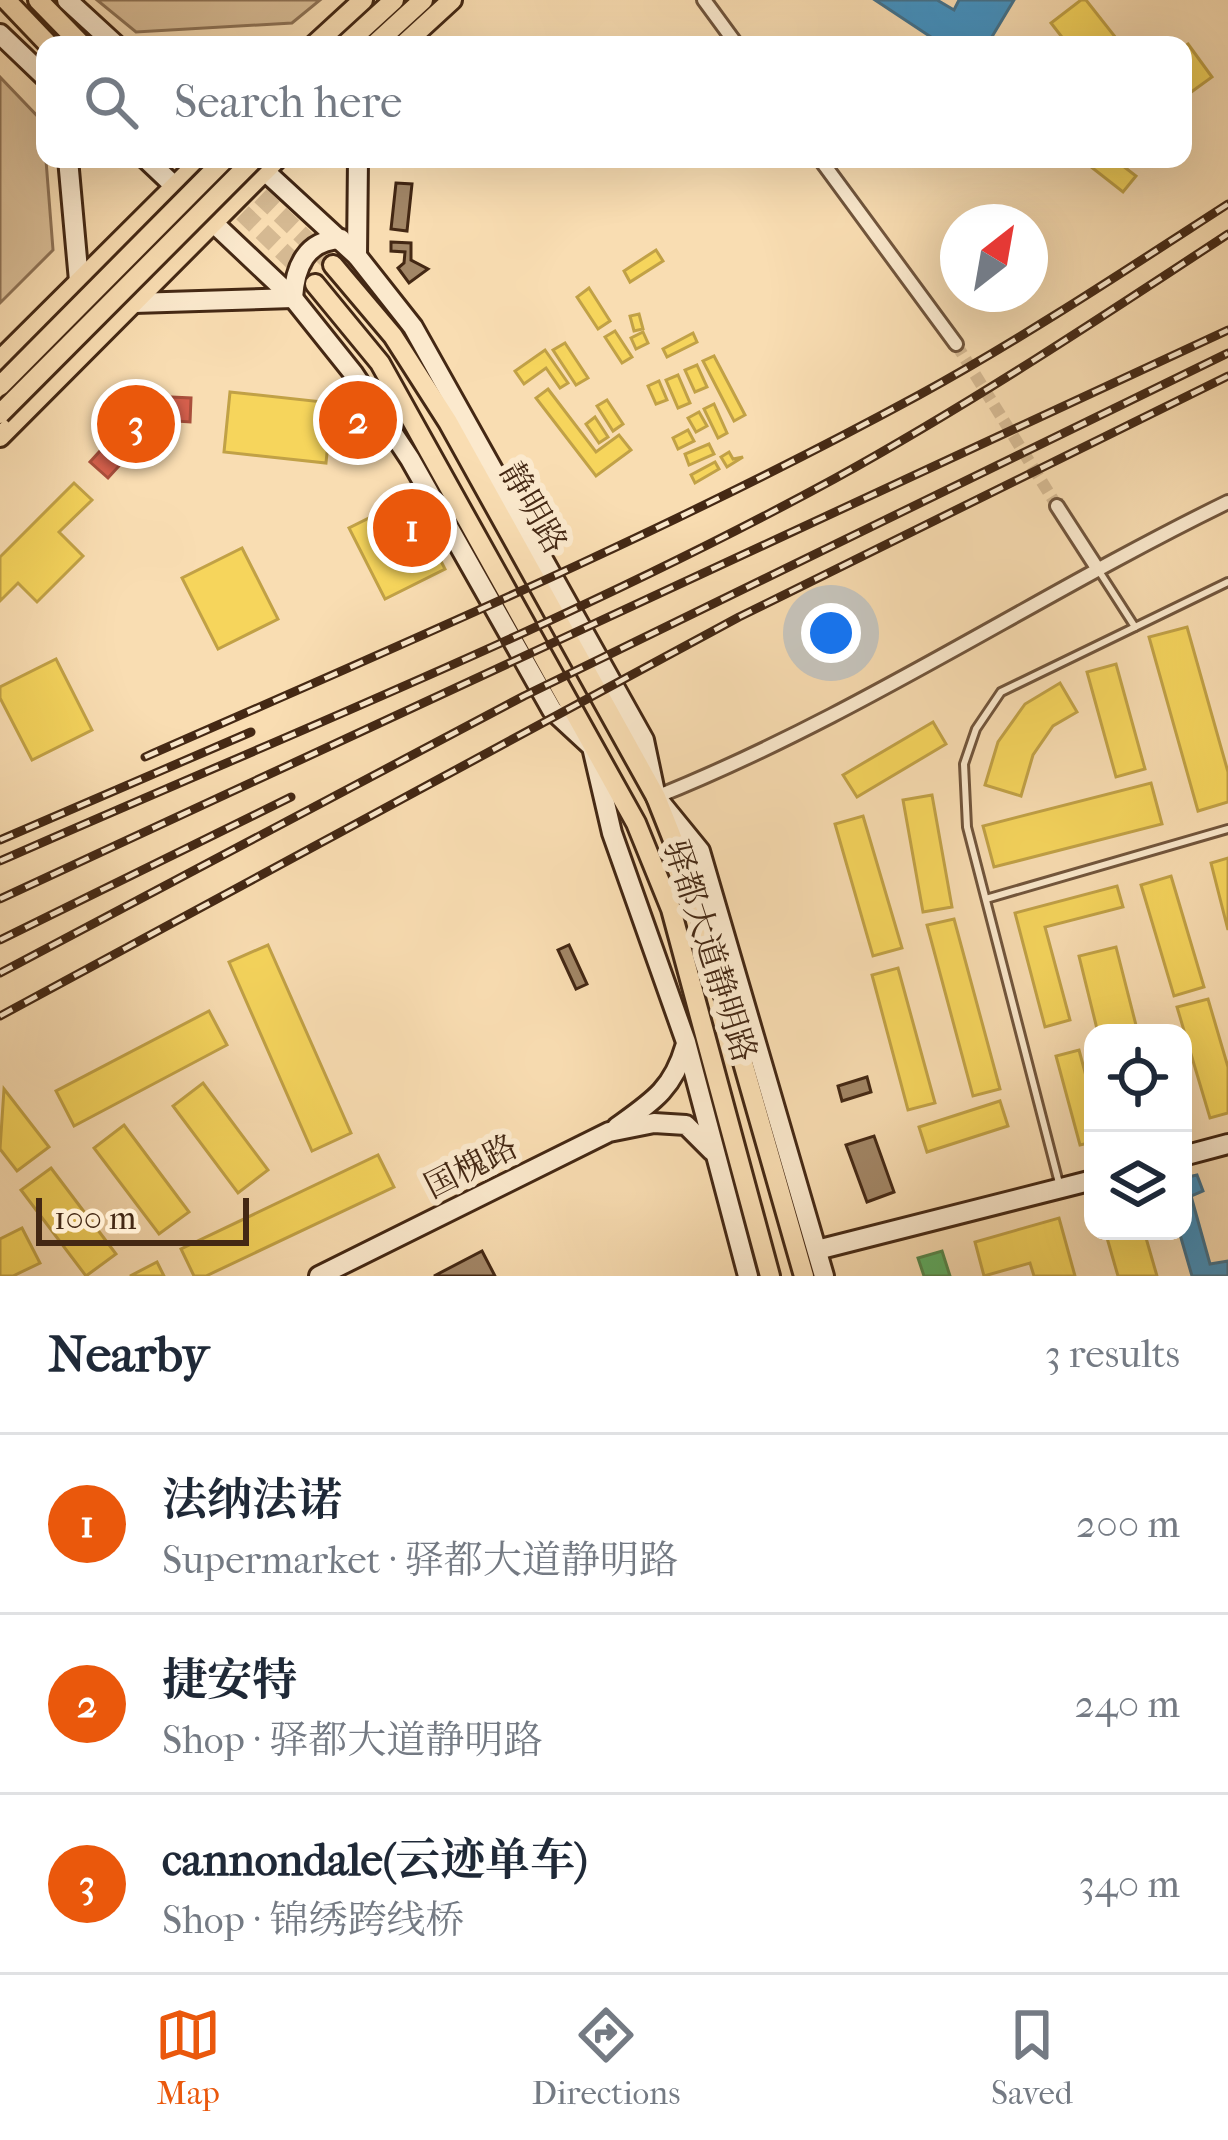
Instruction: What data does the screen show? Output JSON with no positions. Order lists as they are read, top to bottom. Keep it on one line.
{"streets":{"main road":["静明路","驿都大道静明路"],"street":["国槐路"]},"crossings":[["静明路","驿都大道静明路"]],"scale_bar":"100 m","north":"top right","page":{"search":"Search here","pins":["2","3","1"],"scale":"100 m","heading":["Nearby","3 results"],"list":[{"mark":"1","name":"法纳法诺","note":"Supermarket · 驿都大道静明路","value":"200 m"},{"mark":"2","name":"捷安特","note":"Shop · 驿都大道静明路","value":"240 m"},{"mark":"3","name":"cannondale(云迹单车)","note":"Shop · 锦绣跨线桥","value":"340 m"}],"nav":["Map","Directions","Saved"]}}
